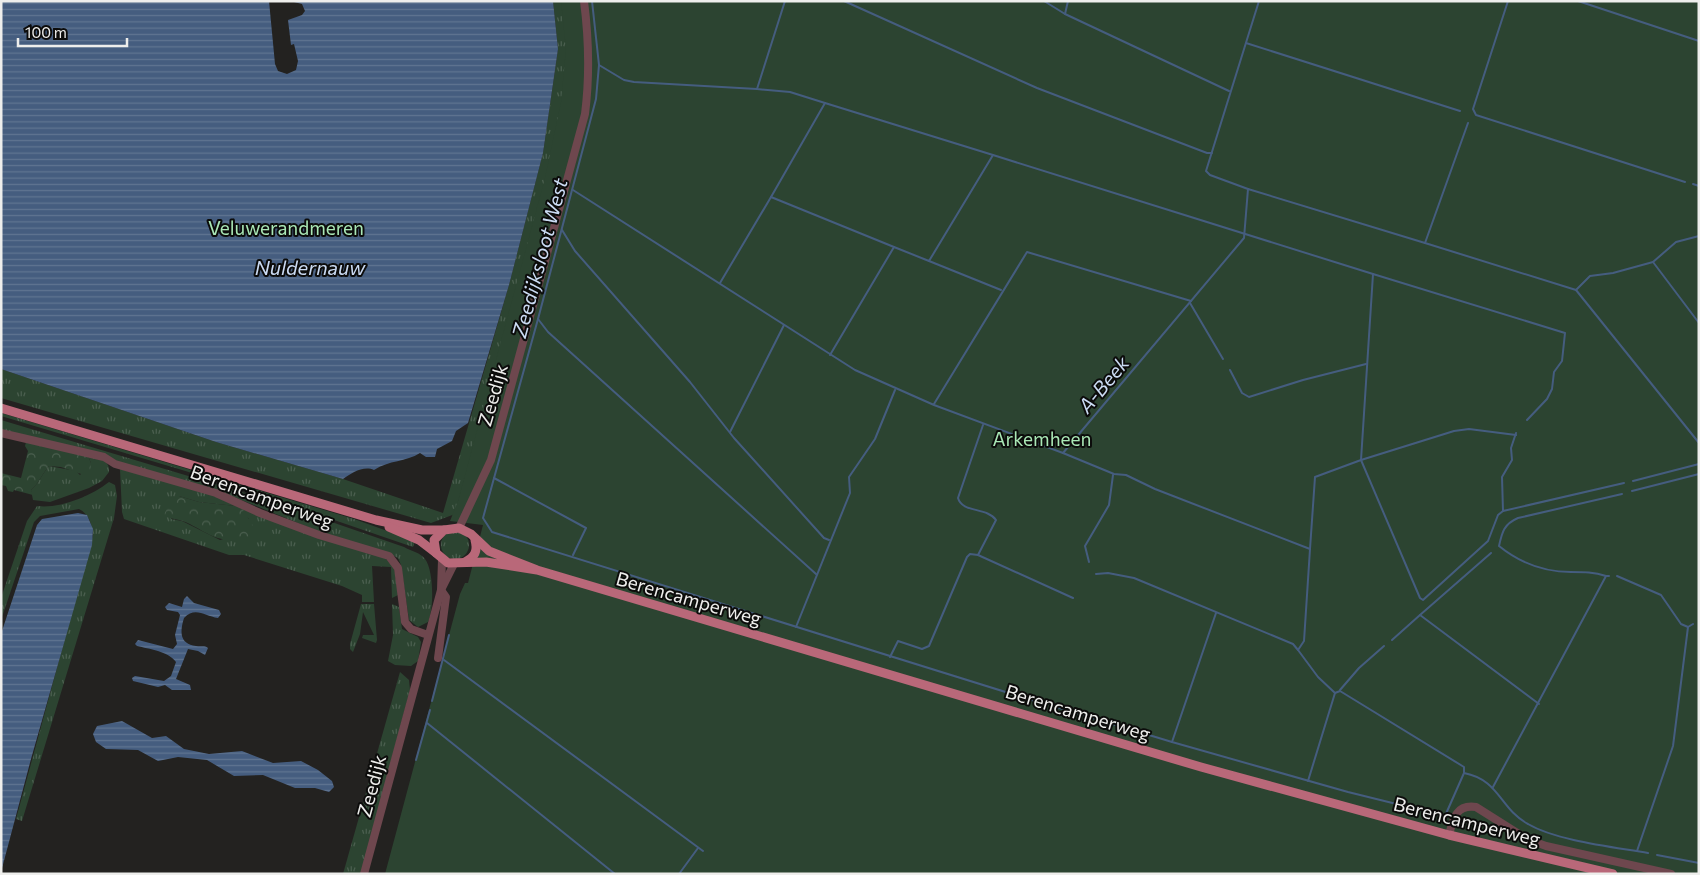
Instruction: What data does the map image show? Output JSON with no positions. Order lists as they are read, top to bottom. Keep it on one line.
{"streets":{"main road":["Berencamperweg"],"street":["Zeedijk"]},"crossings":[["Zeedijk","Berencamperweg"]],"water":["Zeedijksloot West","Nuldernauw","A-Beek"],"parks":["Veluwerandmeren","Arkemheen"],"scale_bar":"100 m"}
